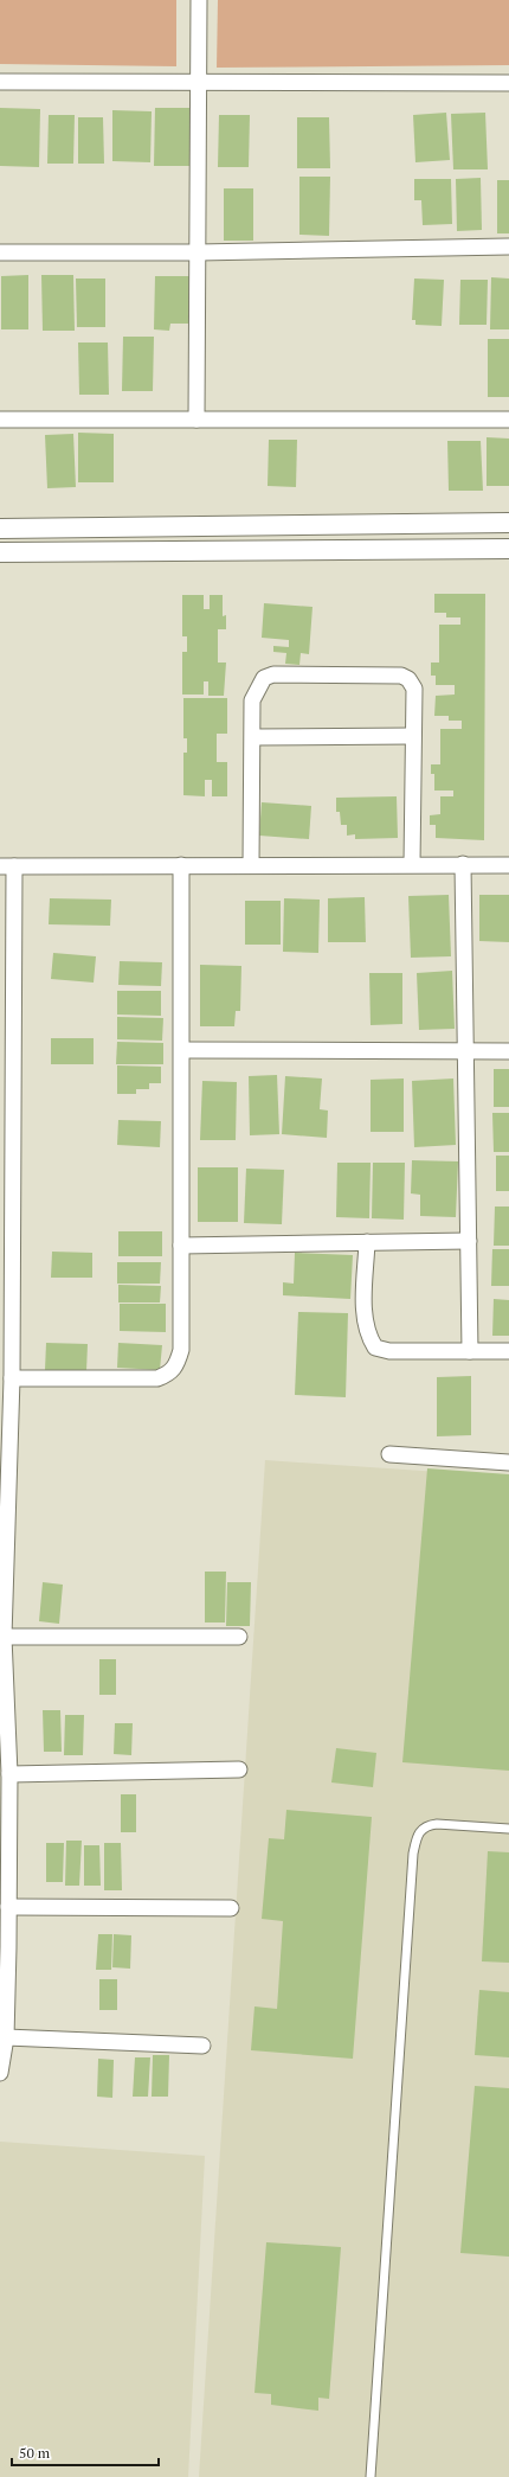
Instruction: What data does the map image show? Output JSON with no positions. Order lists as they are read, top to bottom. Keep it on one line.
{"scale_bar":"50 m"}
